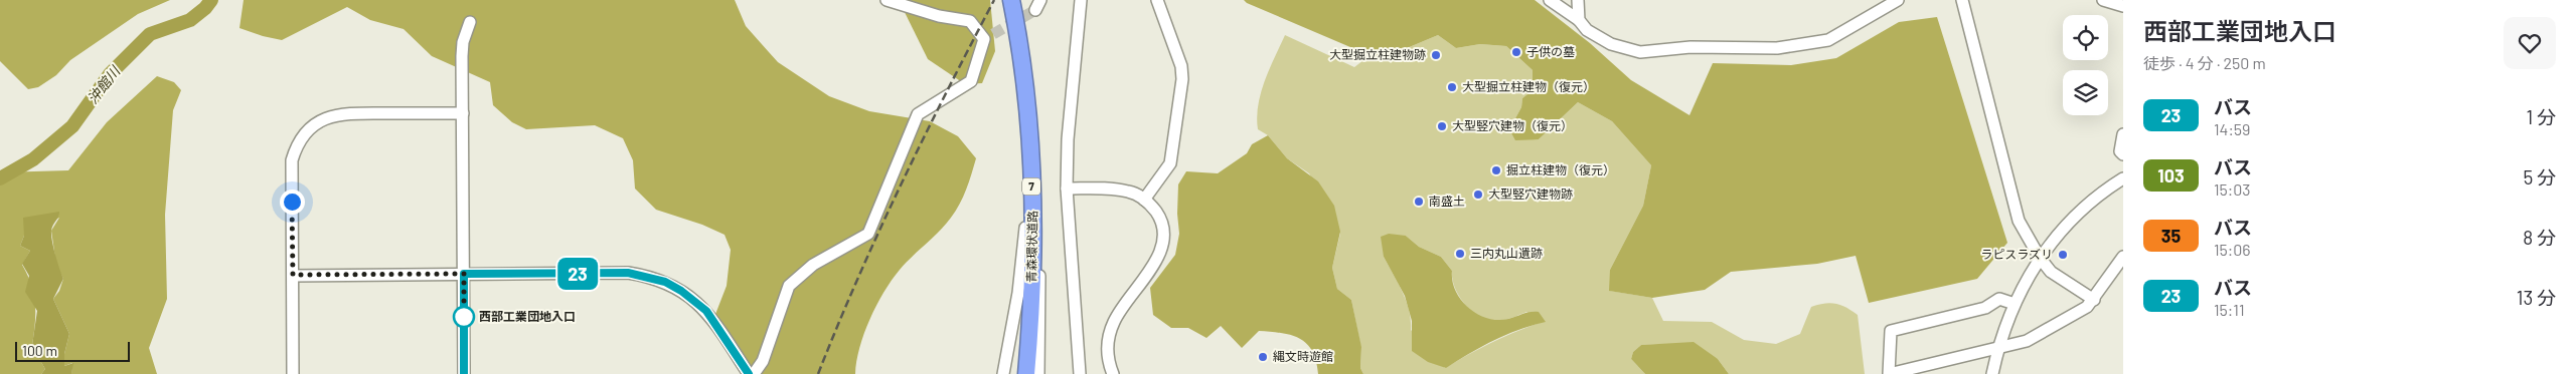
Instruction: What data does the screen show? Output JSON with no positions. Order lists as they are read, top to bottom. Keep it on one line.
{"streets":{"highway":["7","青森環状道路"]},"water":["沖館川"],"places":["子供の墓","大型掘立柱建物跡","大型掘立柱建物（復元）","大型竪穴建物（復元）","掘立柱建物（復元）","大型竪穴建物跡","南盛土","三内丸山遺跡","ラピスラズリ","西部工業団地入口","縄文時遊館"],"lines":["bus line 23"],"scale_bar":"100 m","page":{"on_map":"23","heading":["西部工業団地入口","徒歩 · 4 分 · 250 m"],"list":[{"mark":"23","name":"バス","note":"14:59","value":"1 分"},{"mark":"103","name":"バス","note":"15:03","value":"5 分"},{"mark":"35","name":"バス","note":"15:06","value":"8 分"},{"mark":"23","name":"バス","note":"15:11","value":"13 分"}],"scale":"100 m"}}
